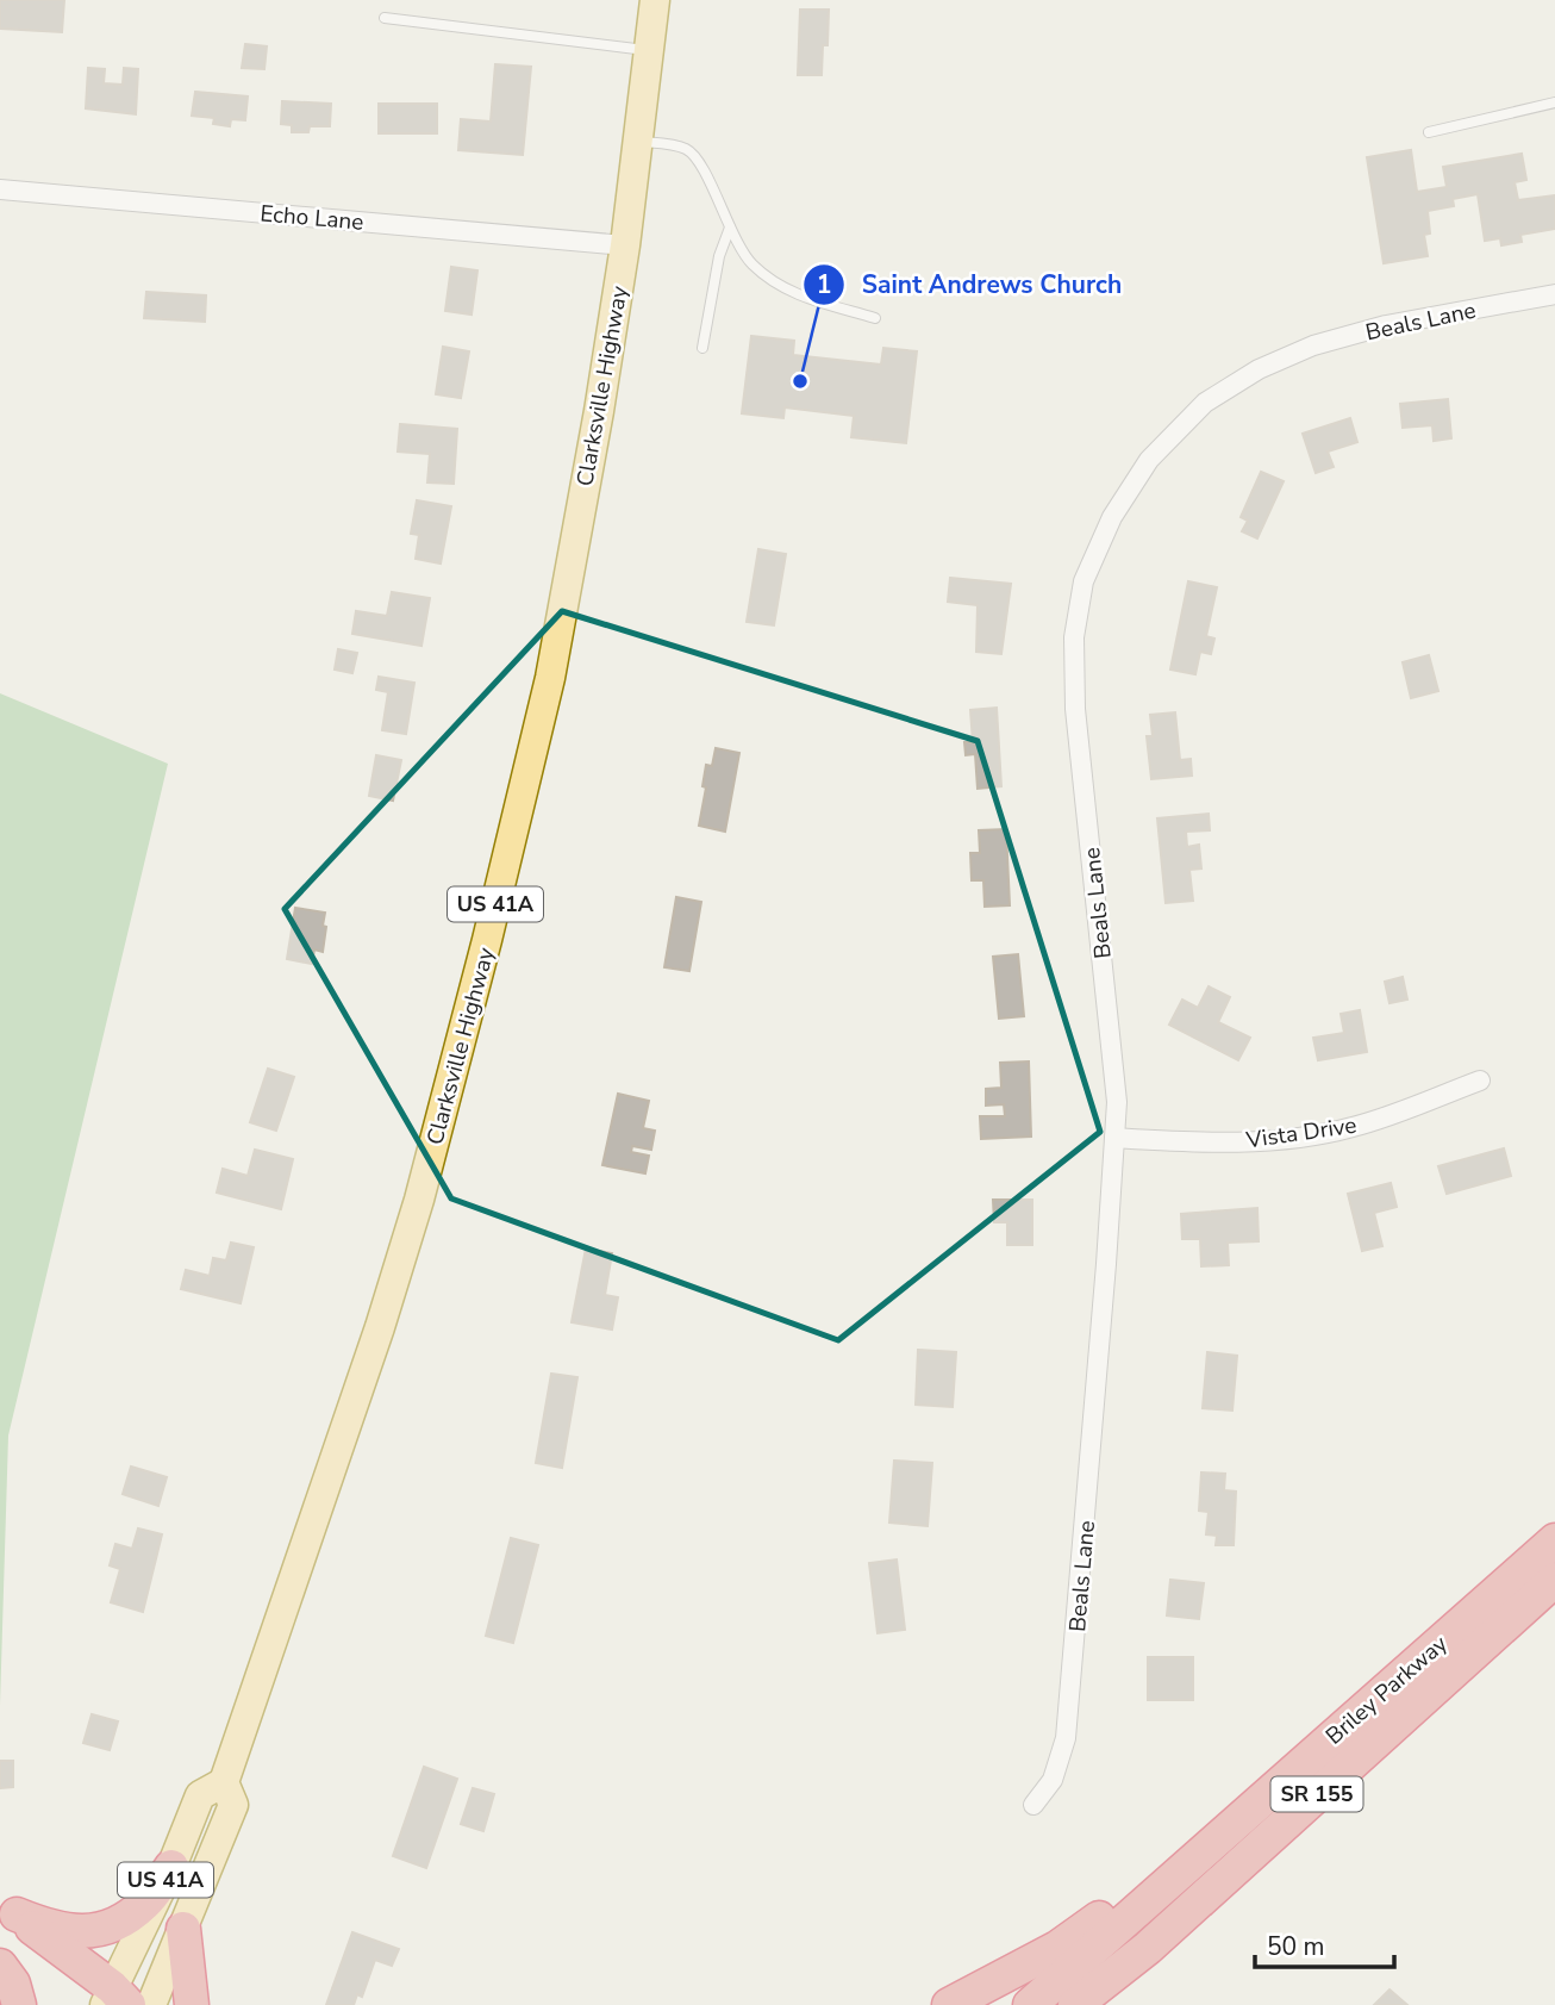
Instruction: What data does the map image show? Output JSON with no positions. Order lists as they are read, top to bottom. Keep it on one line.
{"streets":{"highway":["Briley Parkway","SR 155"],"main road":["Clarksville Highway","US 41A"],"street":["Echo Lane","Beals Lane","Vista Drive"]},"crossings":[["Echo Lane","Clarksville Highway"],["Beals Lane","Vista Drive"],["Clarksville Highway","US 41A"]],"places":["Saint Andrews Church"],"scale_bar":"50 m"}
